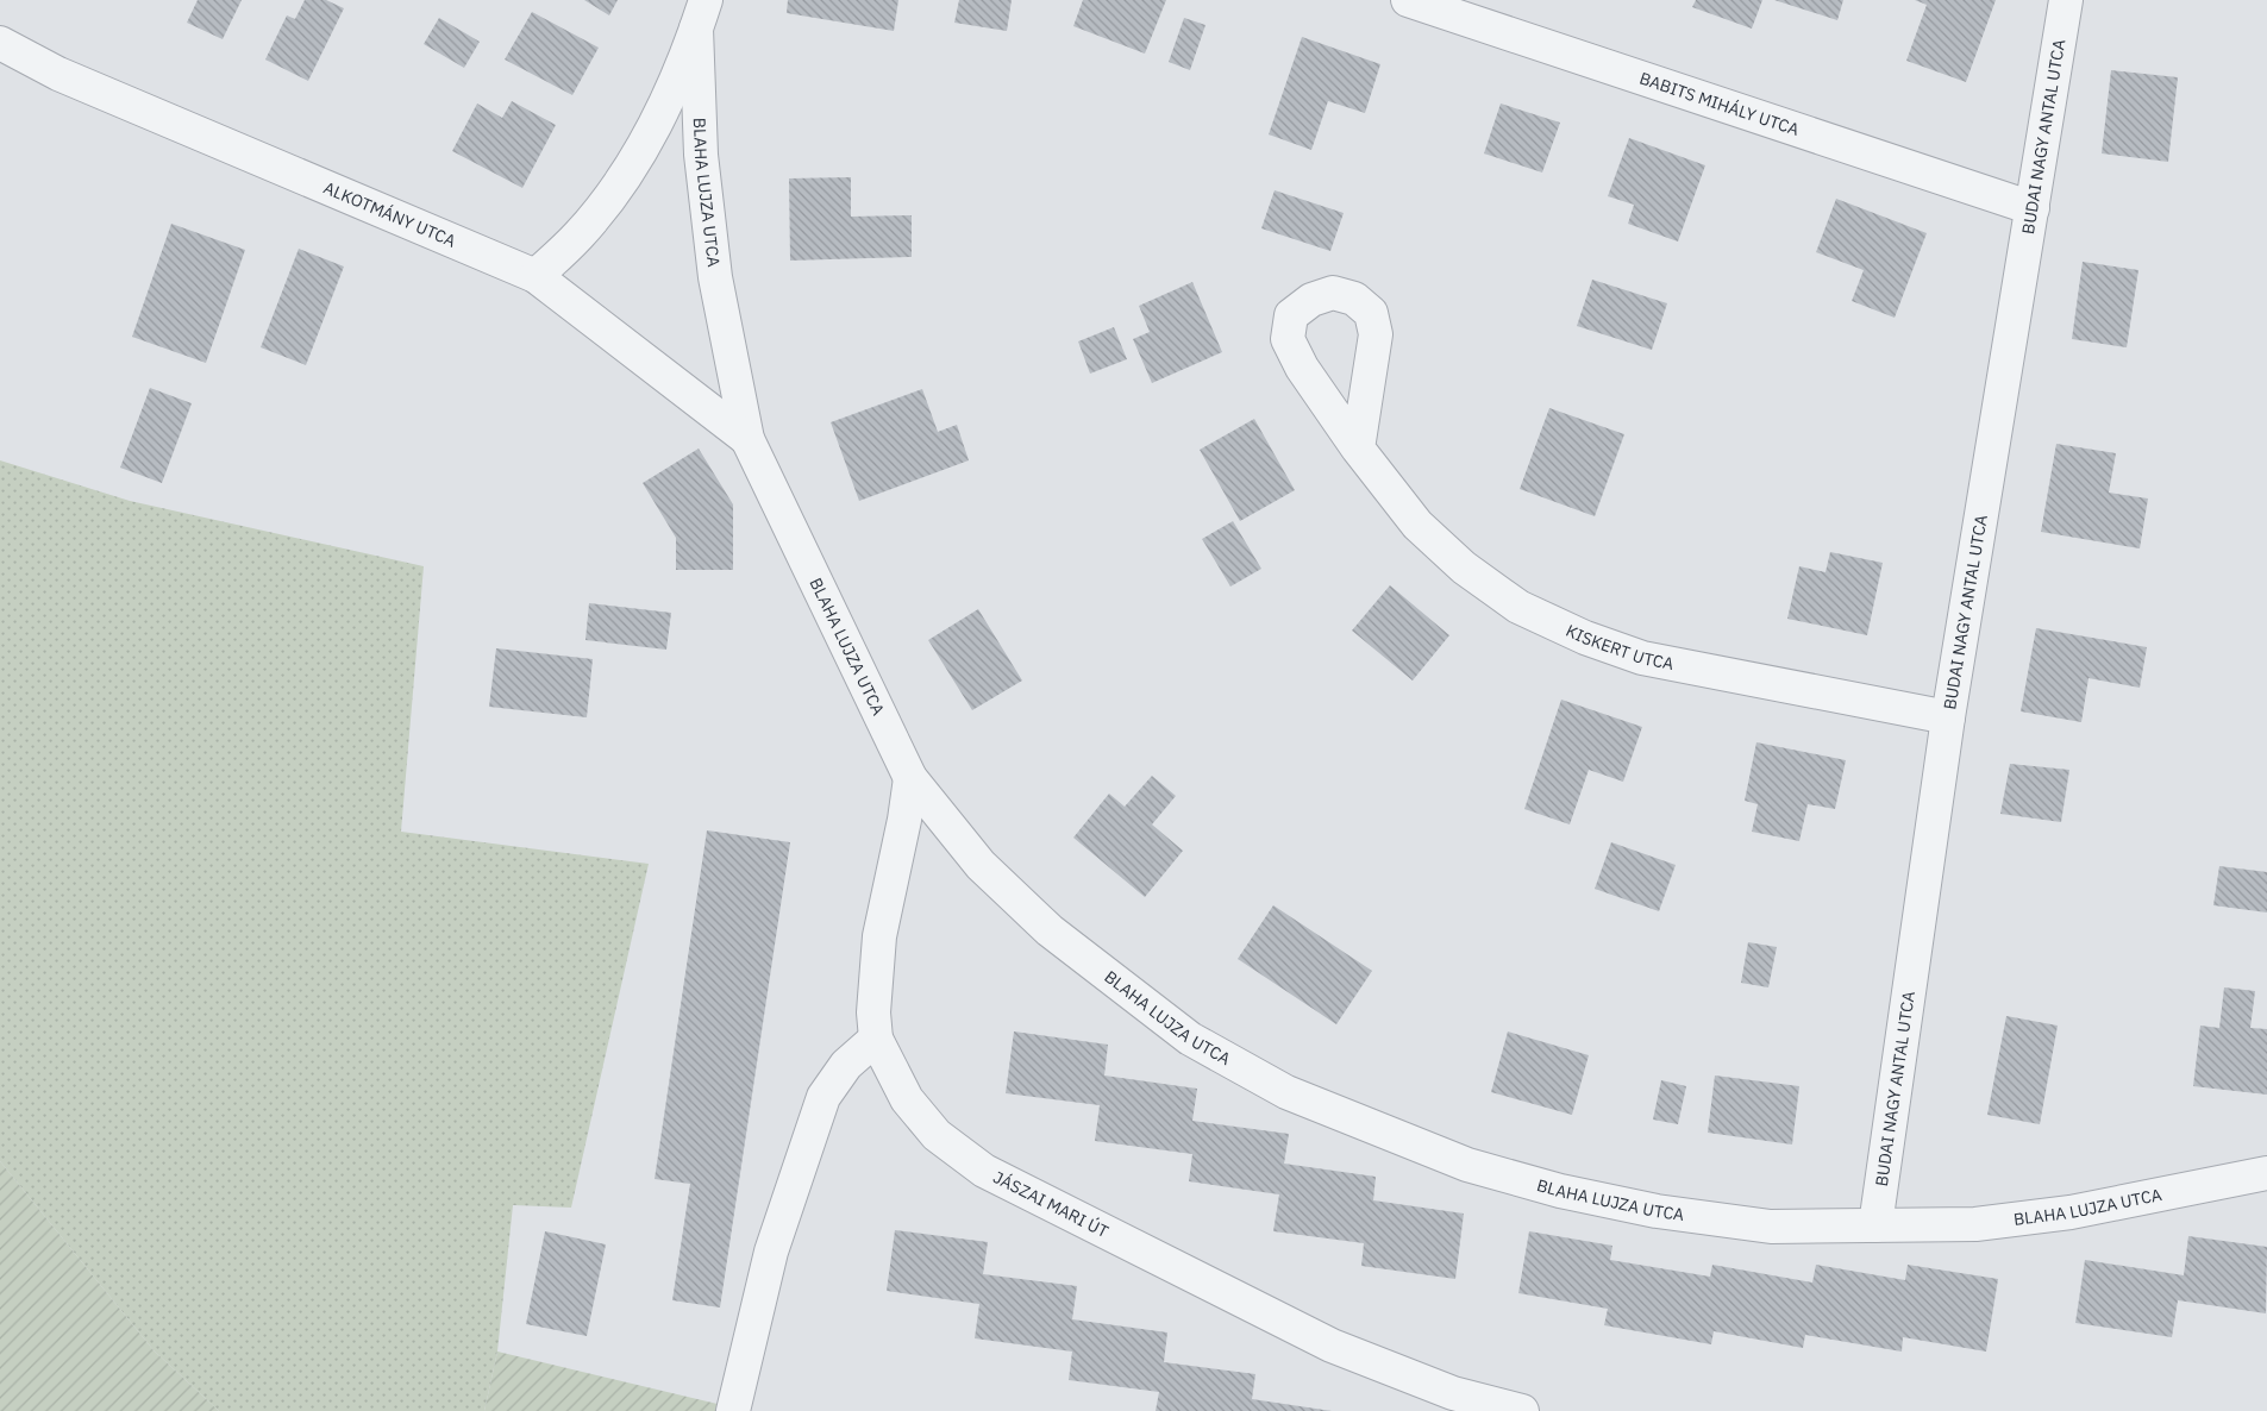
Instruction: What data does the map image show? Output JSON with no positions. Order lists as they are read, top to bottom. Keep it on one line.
{"streets":{"street":["BABITS MIHÁLY UTCA","BUDAI NAGY ANTAL UTCA","BLAHA LUJZA UTCA","ALKOTMÁNY UTCA","KISKERT UTCA","JÁSZAI MARI ÚT"]},"crossings":[["BABITS MIHÁLY UTCA","BUDAI NAGY ANTAL UTCA"],["BUDAI NAGY ANTAL UTCA","BLAHA LUJZA UTCA"],["BUDAI NAGY ANTAL UTCA","KISKERT UTCA"],["BLAHA LUJZA UTCA","ALKOTMÁNY UTCA"],["BLAHA LUJZA UTCA","JÁSZAI MARI ÚT"]]}
